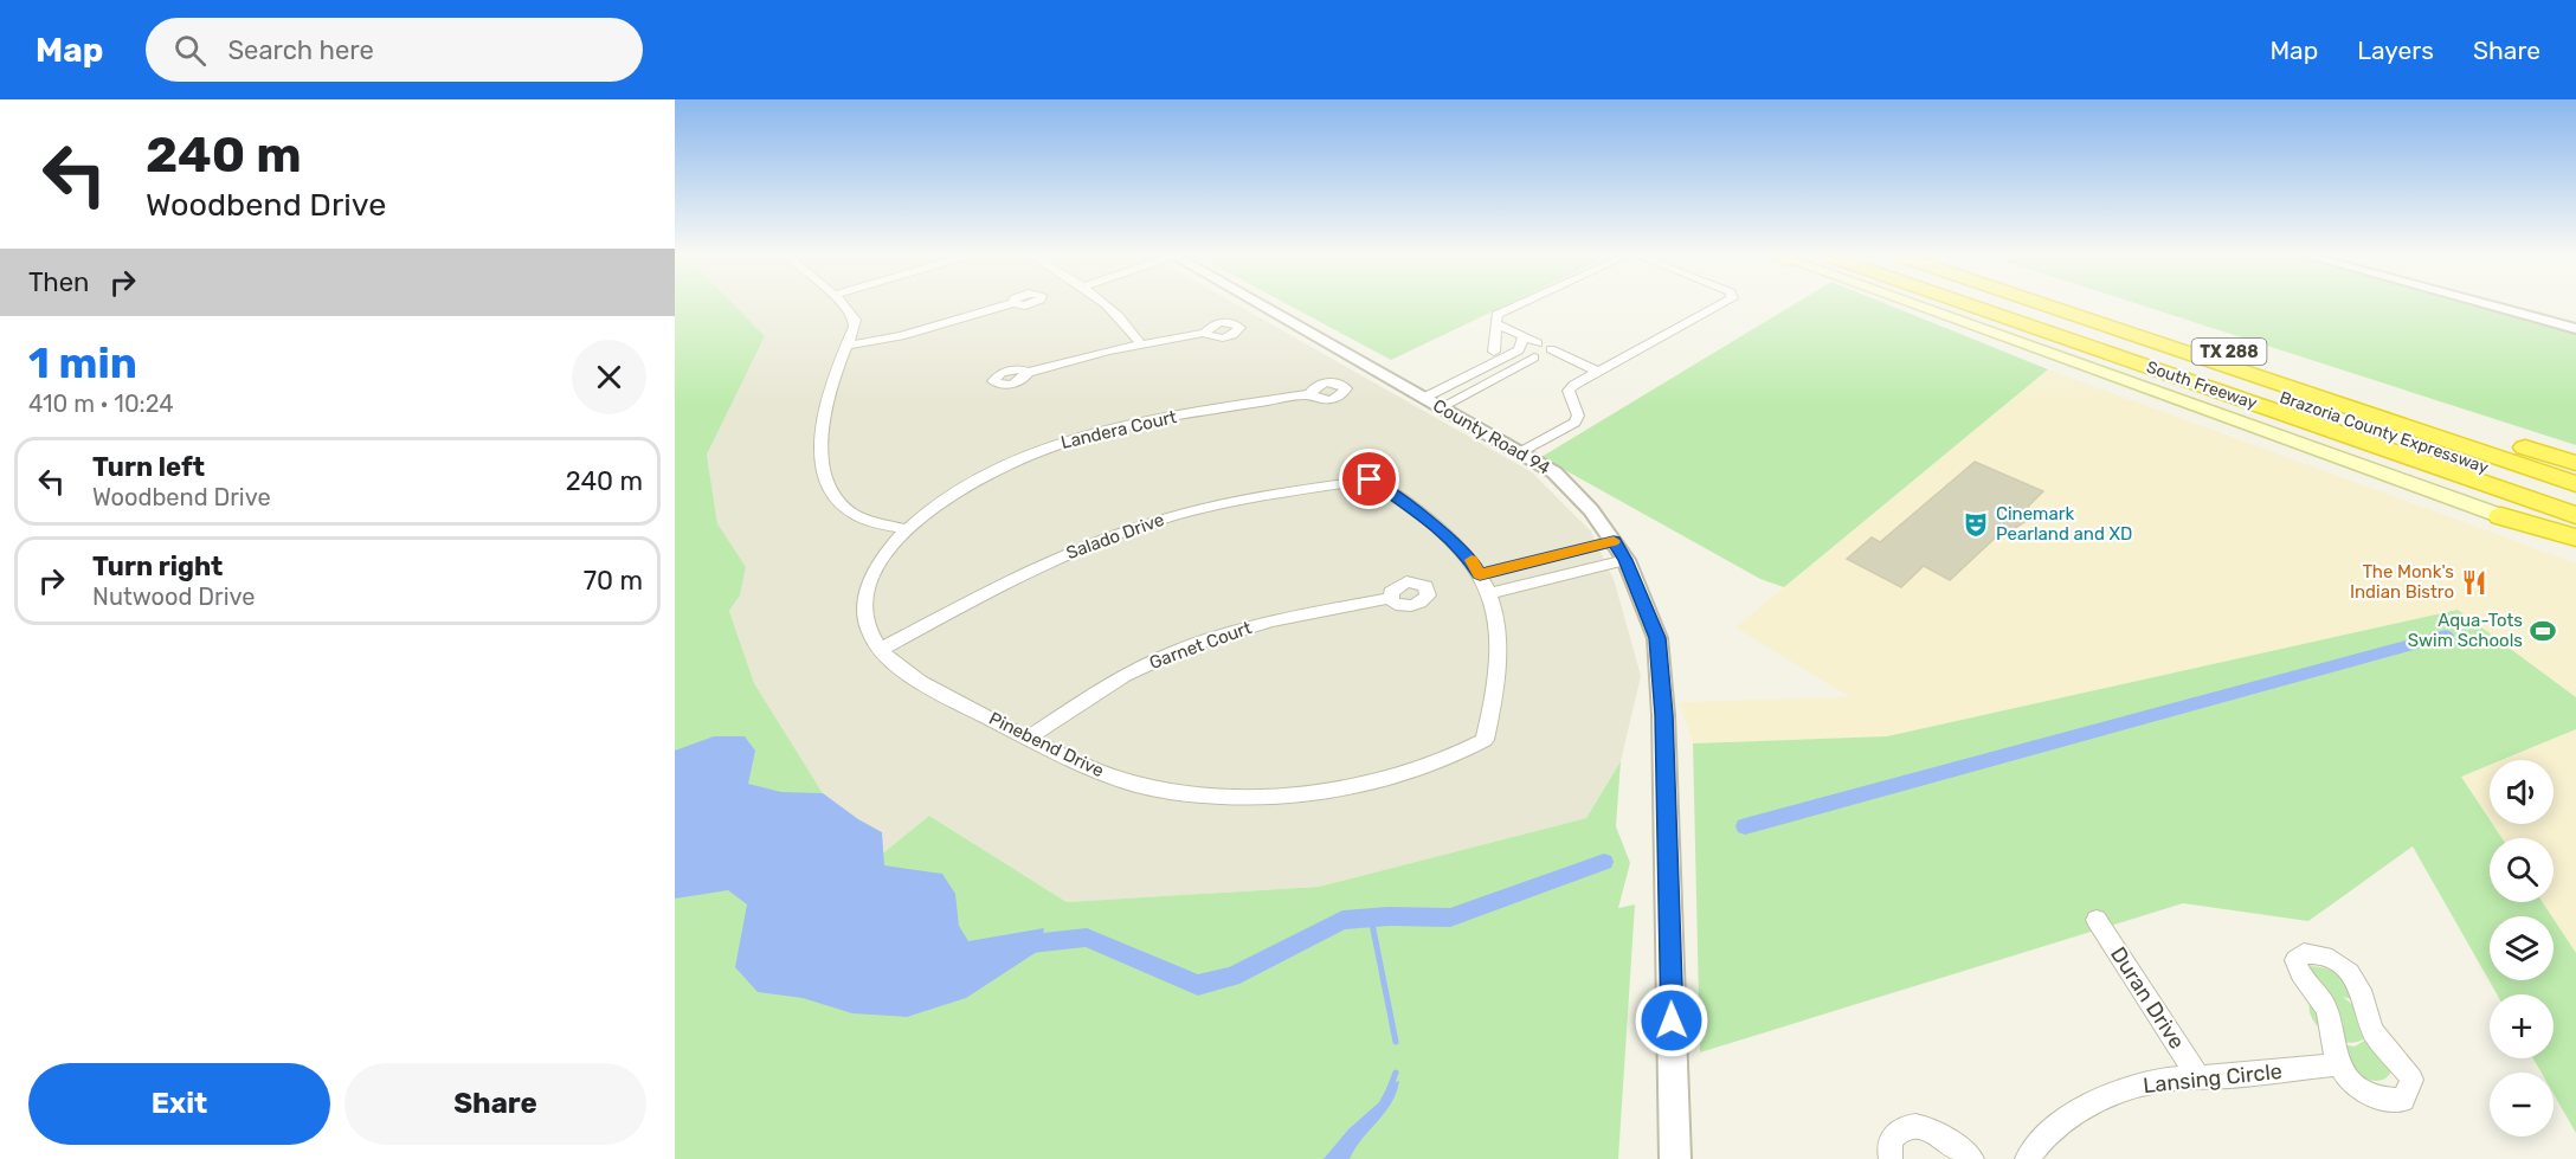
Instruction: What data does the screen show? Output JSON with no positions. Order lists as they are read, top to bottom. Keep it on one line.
{"streets":{"highway":["TX 288","South Freeway","Brazoria County Expressway"],"street":["Landera Court","County Road 94","Salado Drive","Garnet Court","Pinebend Drive","Duran Drive","Lansing Circle"]},"crossings":[["Landera Court","Pinebend Drive"],["Salado Drive","Pinebend Drive"],["Garnet Court","Pinebend Drive"],["Duran Drive","Lansing Circle"]],"places":{"theatre":["Cinemark Pearland and XD"],"restaurant":["The Monk's Indian Bistro"],"sports":["Aqua-Tots Swim Schools"]},"page":{"header":"Map","search":"Search here","nav":["Map","Layers","Share"],"turn":["240 m","Woodbend Drive"],"then":"Then","heading":["1 min","410 m · 10:24"],"list":[{"name":"Turn left","note":"Woodbend Drive","value":"240 m"},{"name":"Turn right","note":"Nutwood Drive","value":"70 m"}],"map_buttons":["+","−"],"buttons":["Exit","Share"]}}
